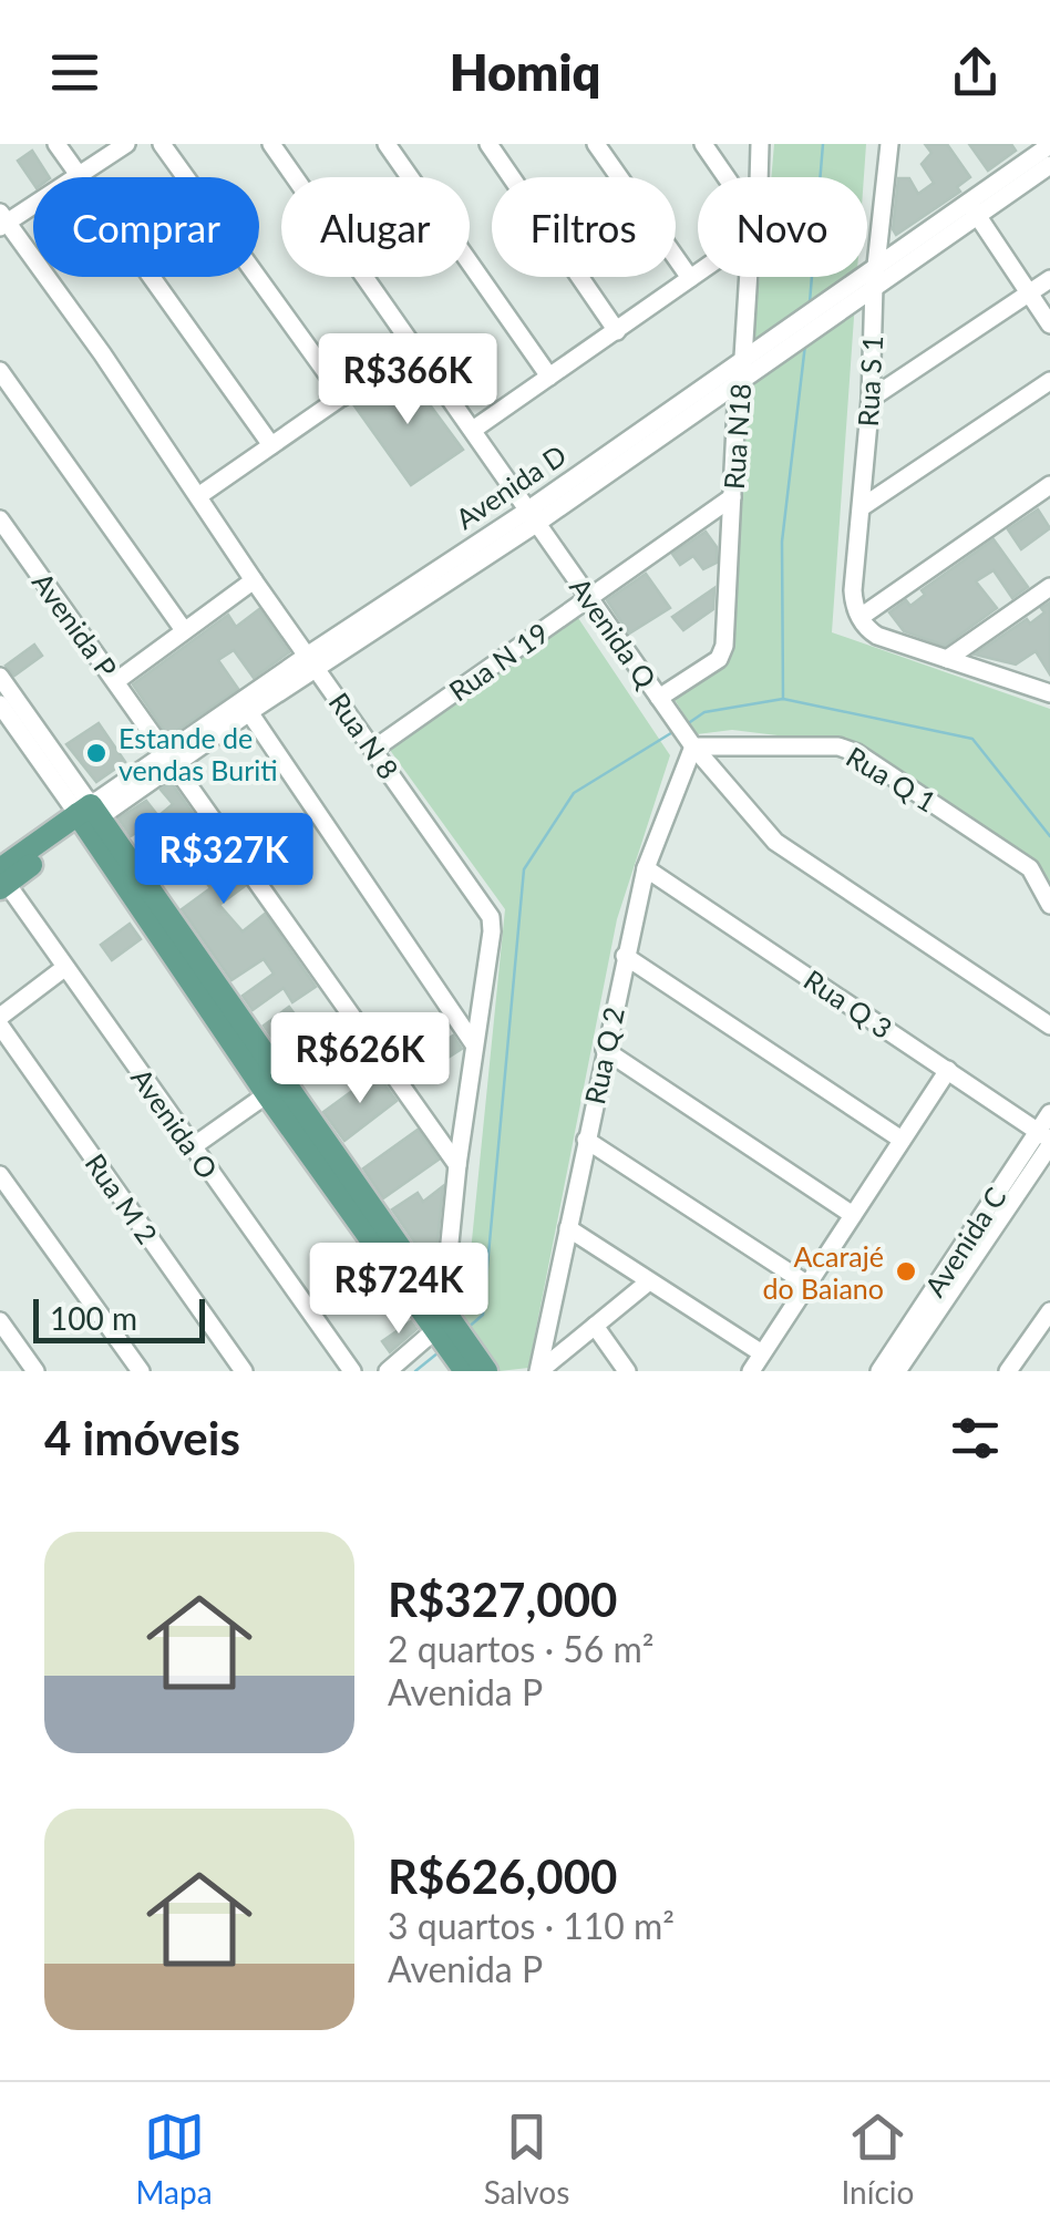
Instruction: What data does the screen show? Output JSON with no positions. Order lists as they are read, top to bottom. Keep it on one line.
{"streets":{"main road":["Avenida D"],"street":["Rua S 1","Rua N18","Avenida P","Avenida Q","Rua N 19","Rua N 8","Rua Q 1","Rua Q 3","Rua Q 2","Avenida O","Rua M 2","Avenida C"]},"crossings":[["Rua S 1","Avenida D"],["Rua N18","Avenida D"],["Rua N18","Avenida Q"],["Rua N18","Rua N 19"],["Avenida D","Avenida P"],["Avenida D","Avenida Q"],["Avenida D","Rua N 8"],["Avenida D","Avenida O"],["Avenida P","Rua N 8"],["Avenida Q","Rua N 19"],["Avenida Q","Rua Q 1"],["Avenida Q","Rua Q 2"],["Rua N 19","Rua N 8"],["Rua Q 1","Rua Q 2"],["Rua Q 3","Rua Q 2"],["Rua Q 3","Avenida C"]],"places":["Estande de vendas Buriti","Acarajé do Baiano"],"scale_bar":"100 m","page":{"header":"Homiq","chip":["Comprar","Alugar","Filtros","Novo"],"price":["R$366K","R$327K","R$626K","R$724K"],"scale":"100 m","heading":"4 imóveis","list":[{"name":"R$327,000","note":"2 quartos · 56 m² · Avenida P"},{"name":"R$626,000","note":"3 quartos · 110 m² · Avenida P"}],"tabs":["Mapa","Salvos","Início"]}}
